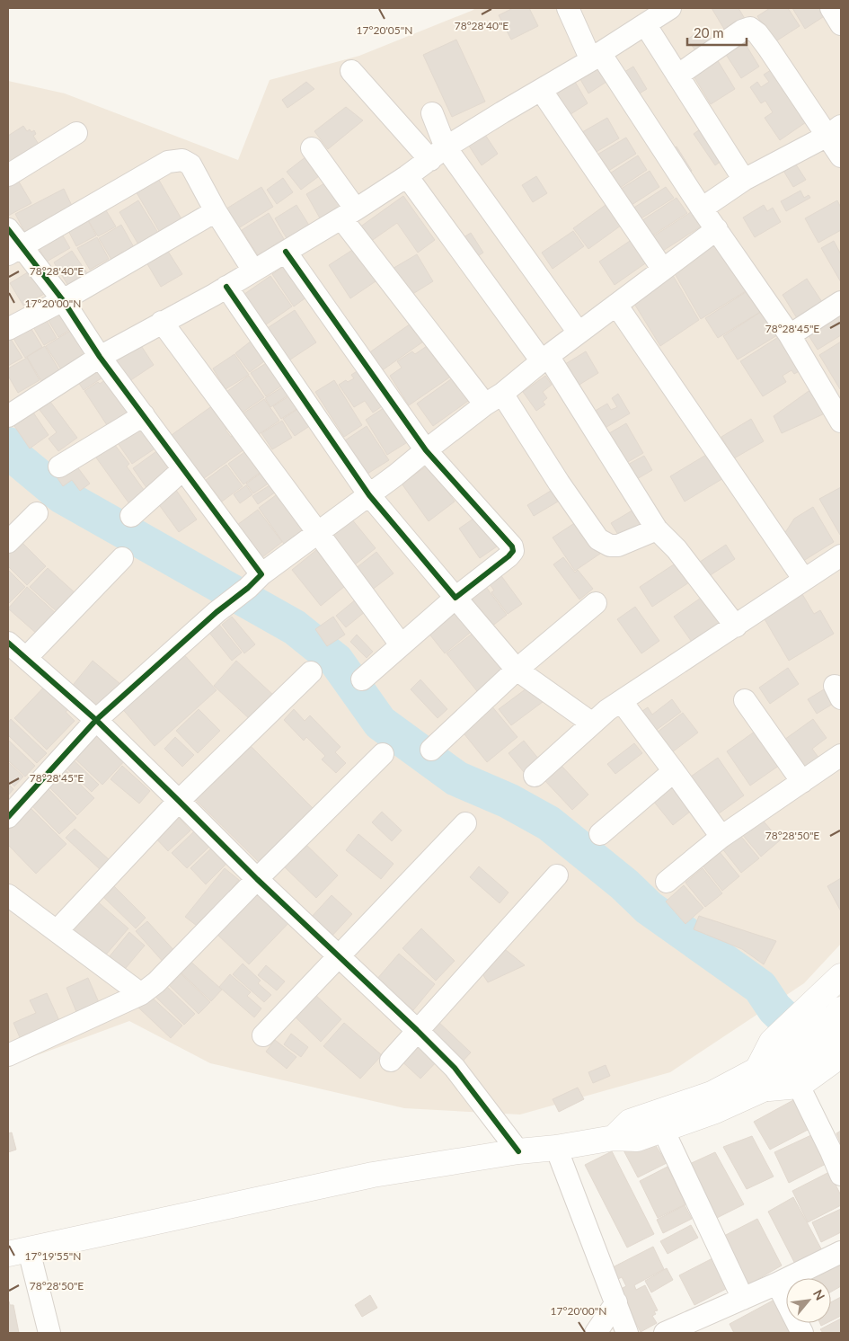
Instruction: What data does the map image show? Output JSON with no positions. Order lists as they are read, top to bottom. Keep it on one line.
{"scale_bar":"20 m","north":"top right","coordinates":["78°28'40\"E","17°20'05\"N","17°20'00\"N","78°28'45\"E","78°28'50\"E","17°19'55\"N"]}
